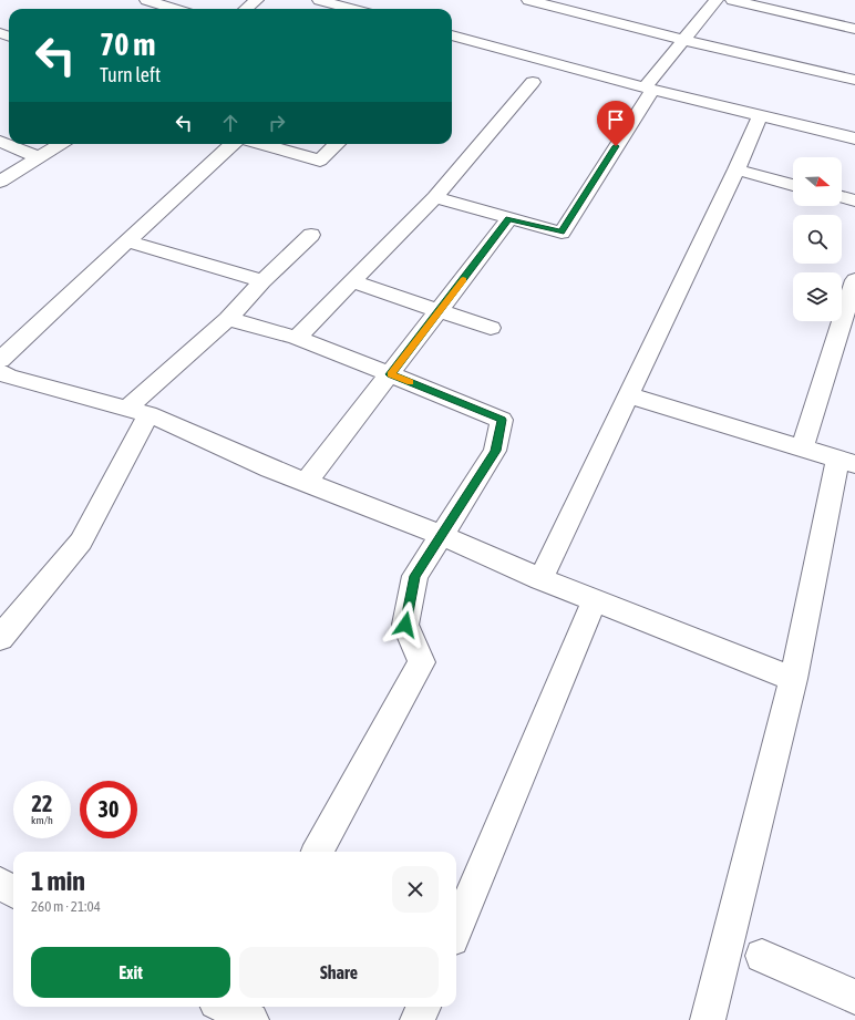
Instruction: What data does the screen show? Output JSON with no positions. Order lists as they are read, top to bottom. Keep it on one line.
{"north":"right","page":{"turn":["70 m","Turn left"],"speed":"22 km/h","limit":"30","heading":["1 min","260 m · 21:04"],"buttons":["Exit","Share"]}}
